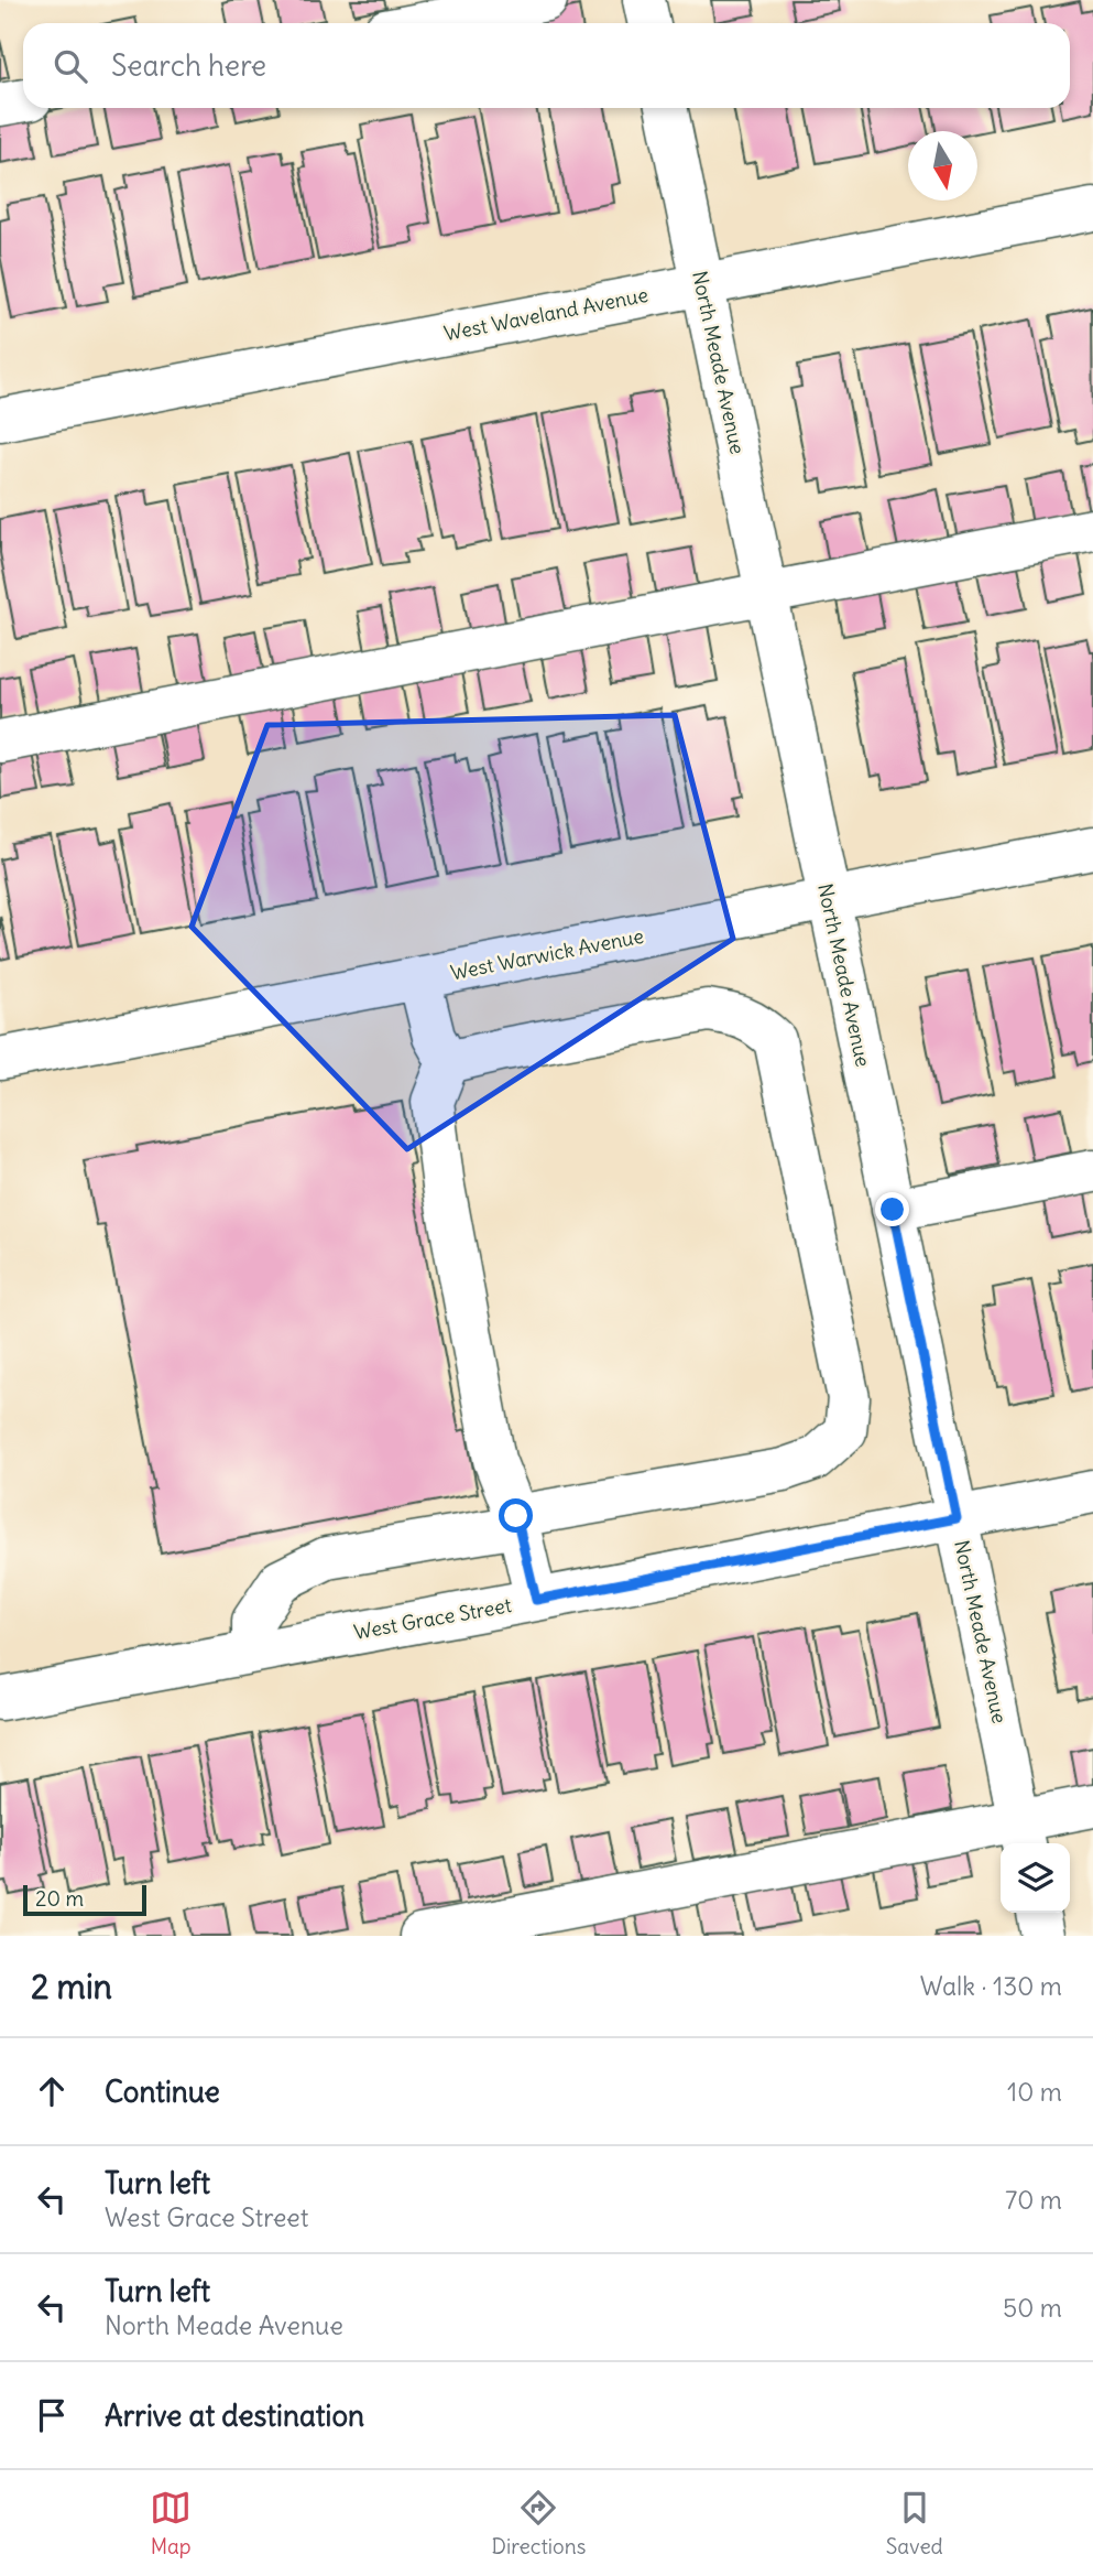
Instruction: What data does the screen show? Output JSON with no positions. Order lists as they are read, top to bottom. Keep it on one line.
{"streets":{"street":["West Waveland Avenue","North Meade Avenue","West Warwick Avenue","West Grace Street"]},"crossings":[["West Waveland Avenue","North Meade Avenue"],["North Meade Avenue","West Warwick Avenue"],["North Meade Avenue","West Grace Street"]],"scale_bar":"20 m","north":"bottom","page":{"search":"Search here","scale":"20 m","heading":["2 min","Walk · 130 m"],"list":[["Continue","10 m"],["Turn left","West Grace Street","70 m"],["Turn left","North Meade Avenue","50 m"],"Arrive at destination"],"nav":["Map","Directions","Saved"]}}
